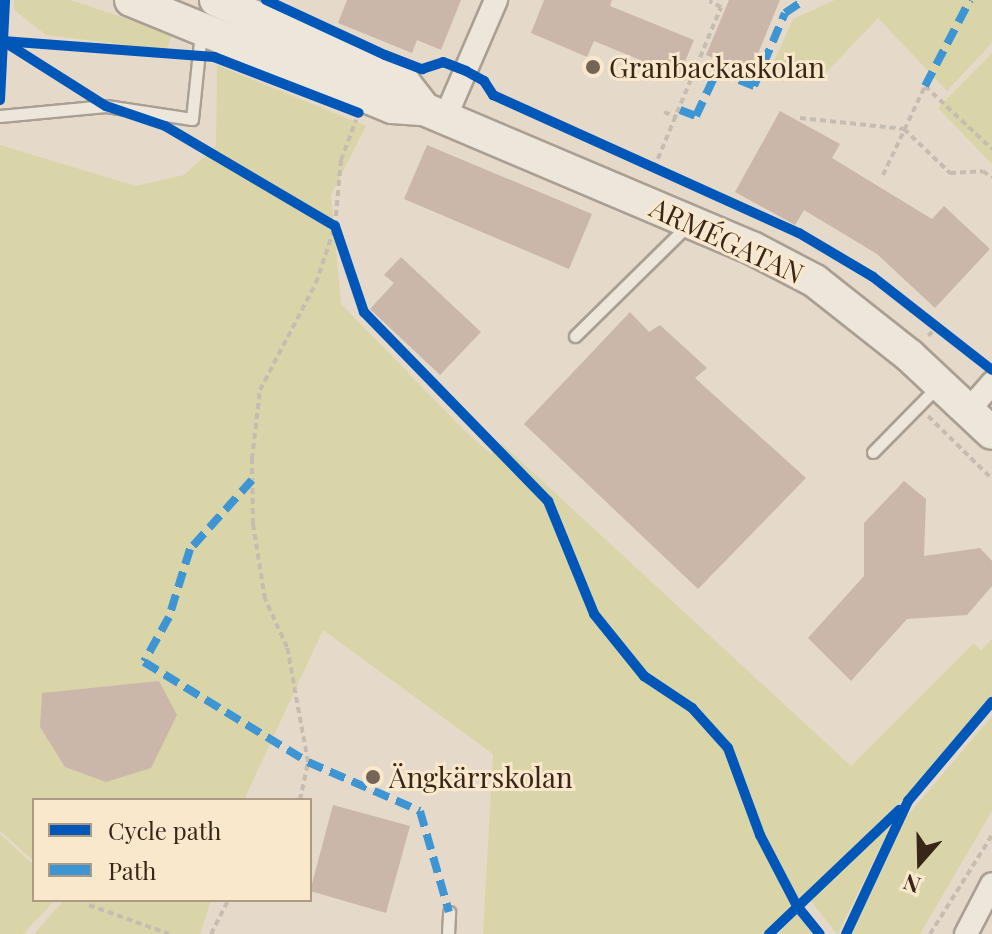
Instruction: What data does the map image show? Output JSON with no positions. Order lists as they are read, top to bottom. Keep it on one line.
{"streets":{"street":["ARMÉGATAN"]},"places":["Granbackaskolan","Ängkärrskolan"],"legend":["Cycle path","Path"],"north":"bottom"}
